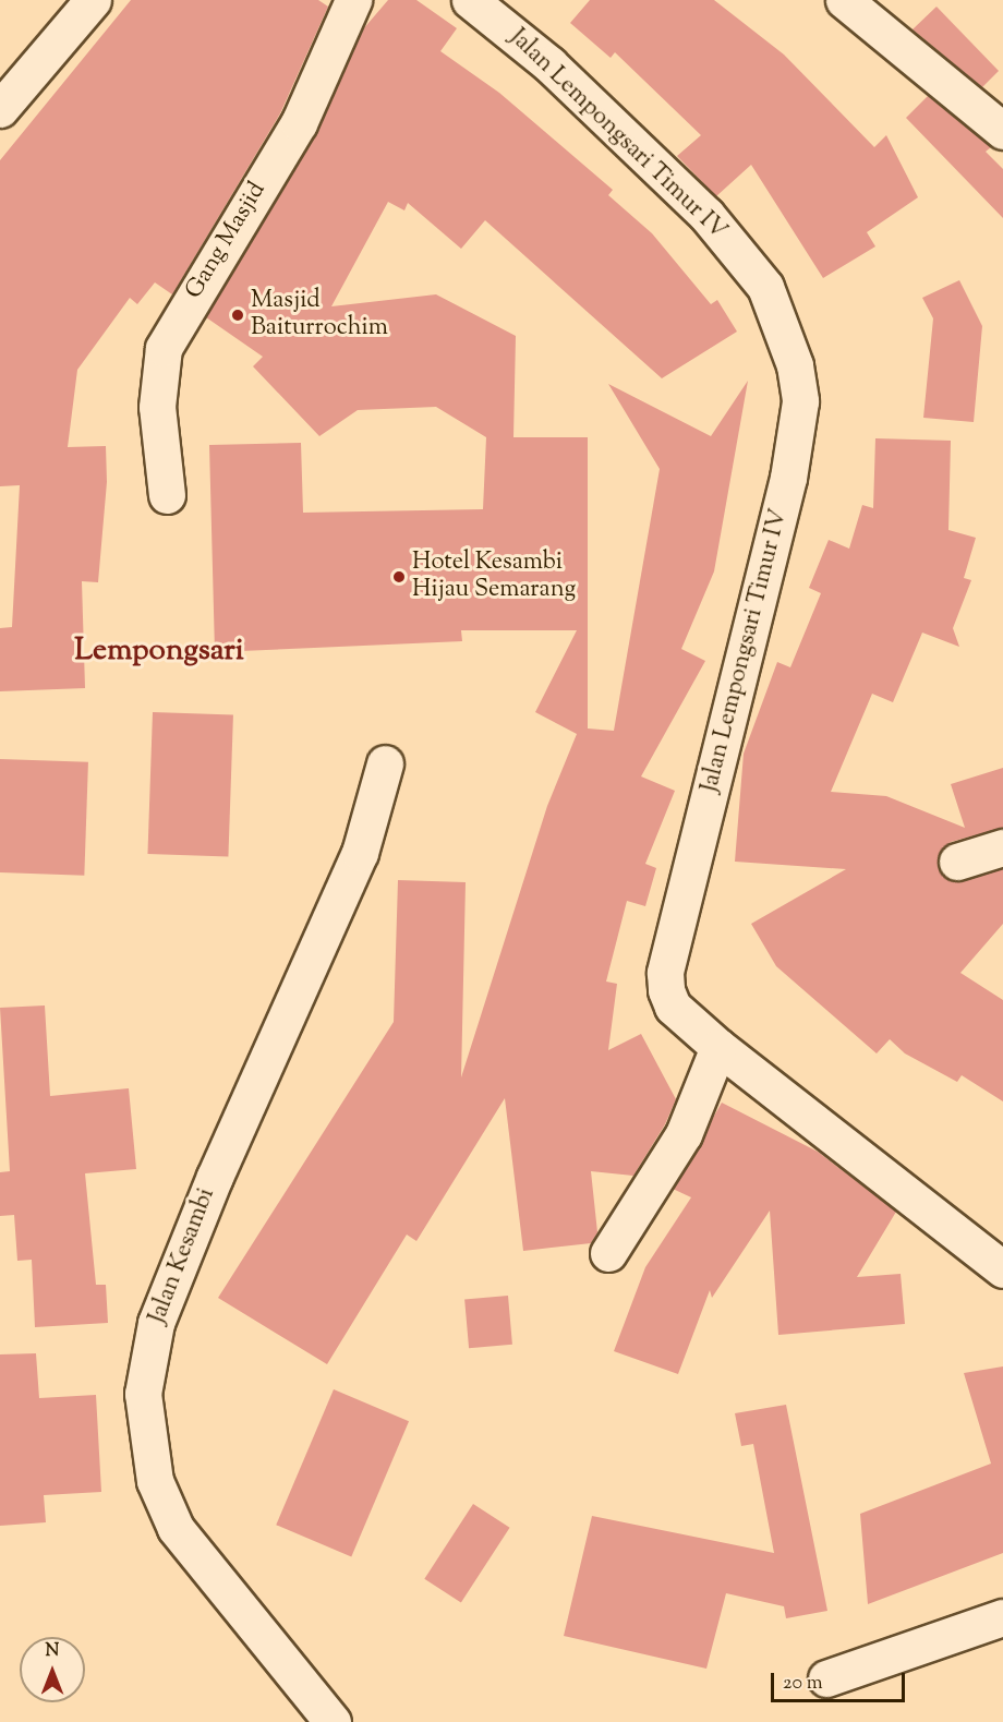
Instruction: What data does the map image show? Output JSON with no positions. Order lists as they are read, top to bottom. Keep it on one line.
{"streets":{"street":["Jalan Lempongsari Timur IV","Gang Masjid","Jalan Kesambi"]},"districts":["Lempongsari"],"places":["Masjid Baiturrochim","Hotel Kesambi Hijau Semarang"],"scale_bar":"20 m","north":"top"}
